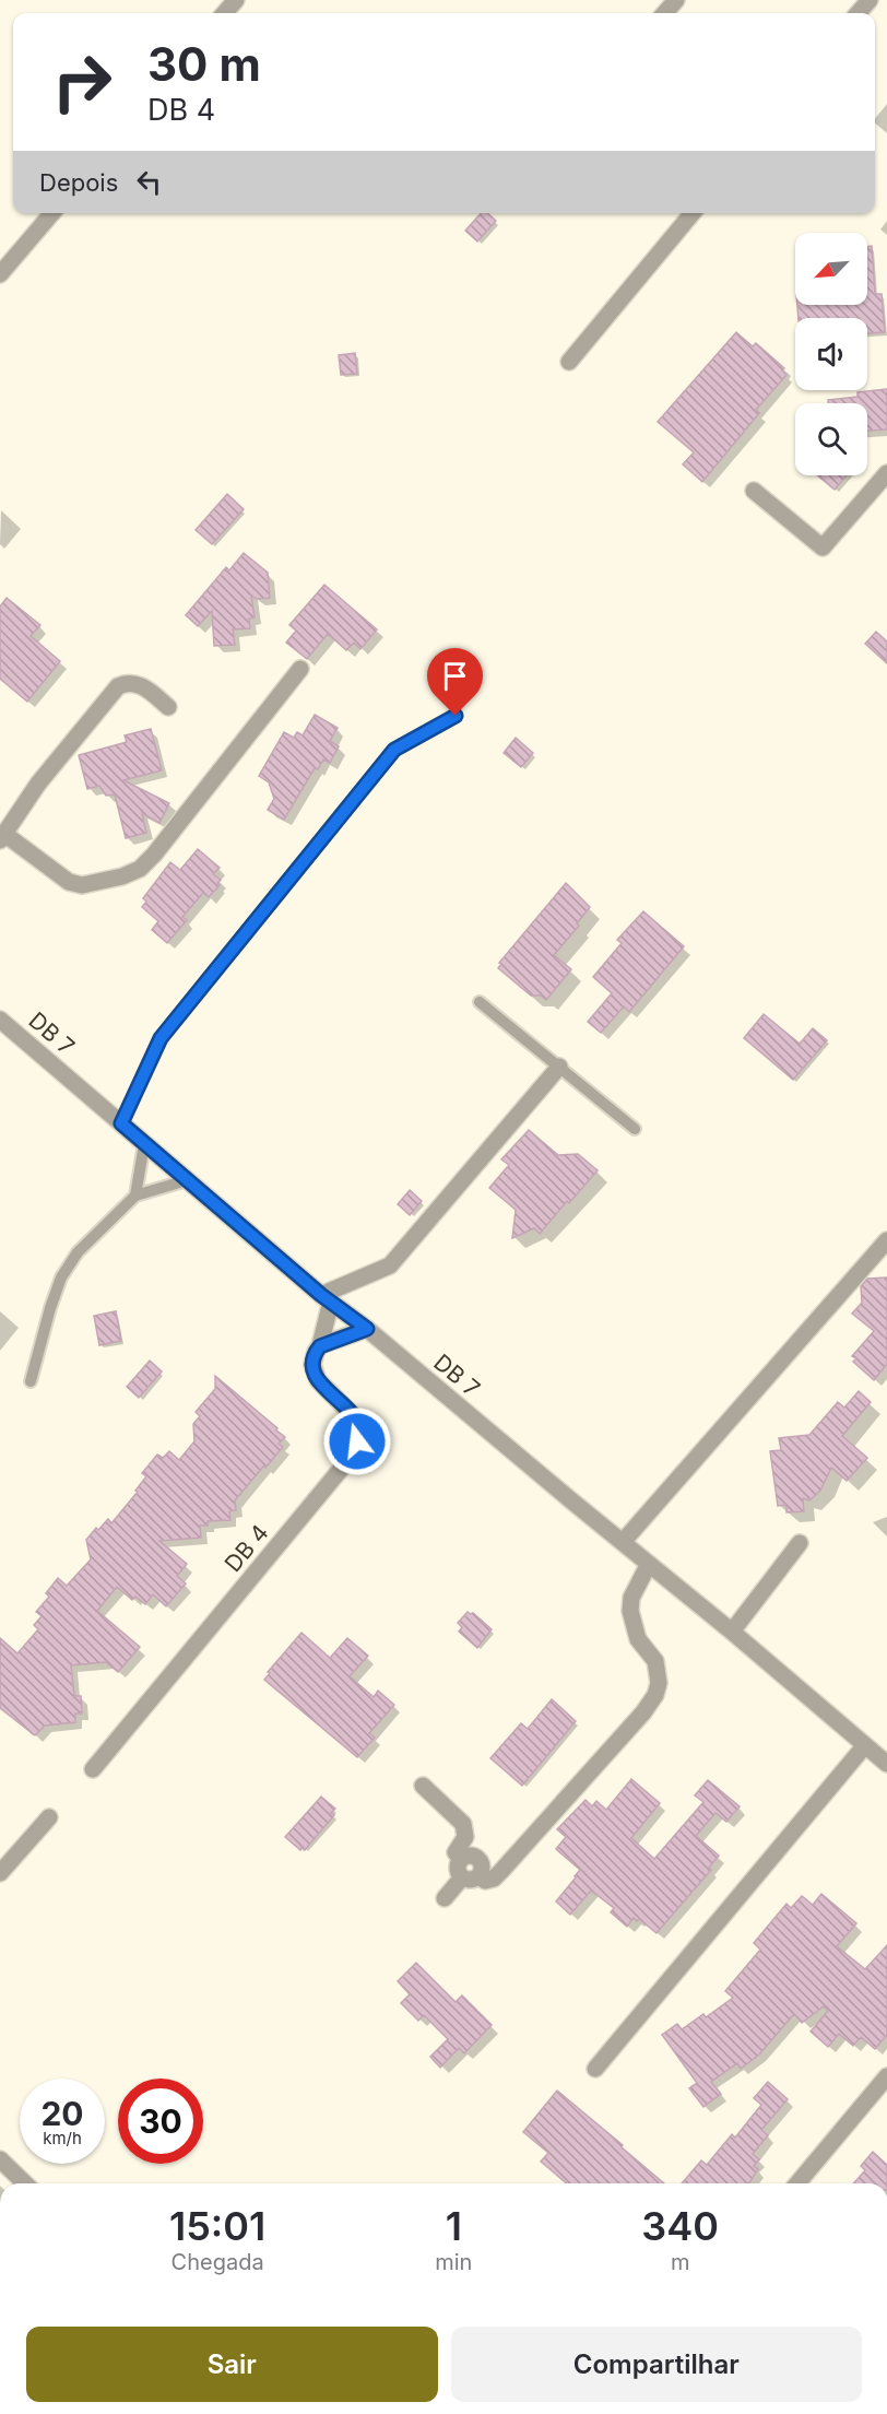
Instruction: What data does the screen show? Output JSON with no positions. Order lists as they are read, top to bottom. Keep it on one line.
{"streets":{"street":["DB 7","DB 4"]},"crossings":[["DB 7","DB 4"]],"north":"bottom left","page":{"turn":["30 m","DB 4"],"then":"Depois","speed":"20 km/h","limit":"30","eta":["15:01","Chegada","1","min","340","m"],"buttons":["Sair","Compartilhar"]}}
